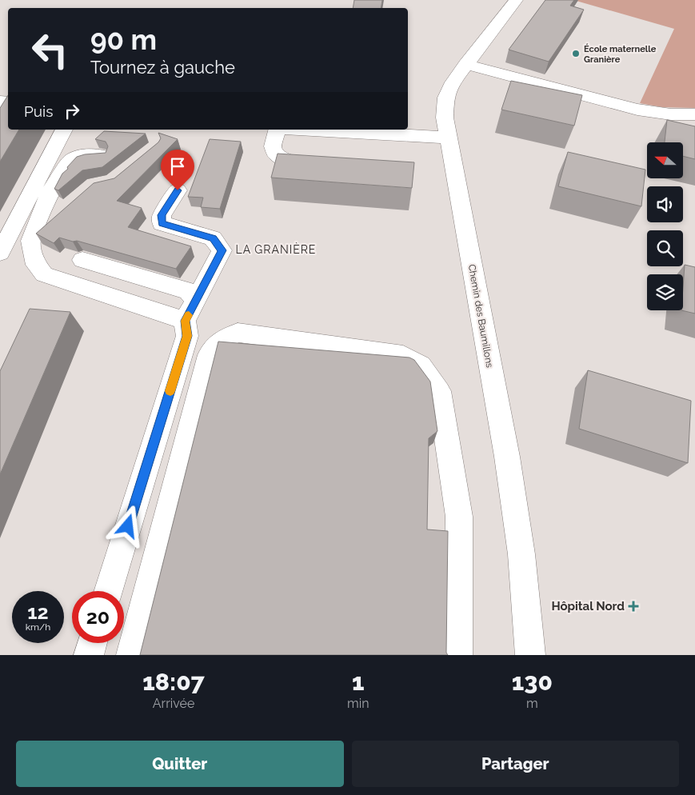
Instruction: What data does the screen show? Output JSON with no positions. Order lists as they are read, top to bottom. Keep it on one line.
{"streets":{"street":["Chemin des Baumillons"]},"districts":["LA GRANIÈRE"],"places":{"other":["École maternelle Granière"],"health":["Hôpital Nord"]},"north":"left","page":{"turn":["90 m","Tournez à gauche"],"then":"Puis","speed":"12 km/h","limit":"20","eta":["18:07","Arrivée","1","min","130","m"],"buttons":["Quitter","Partager"]}}
